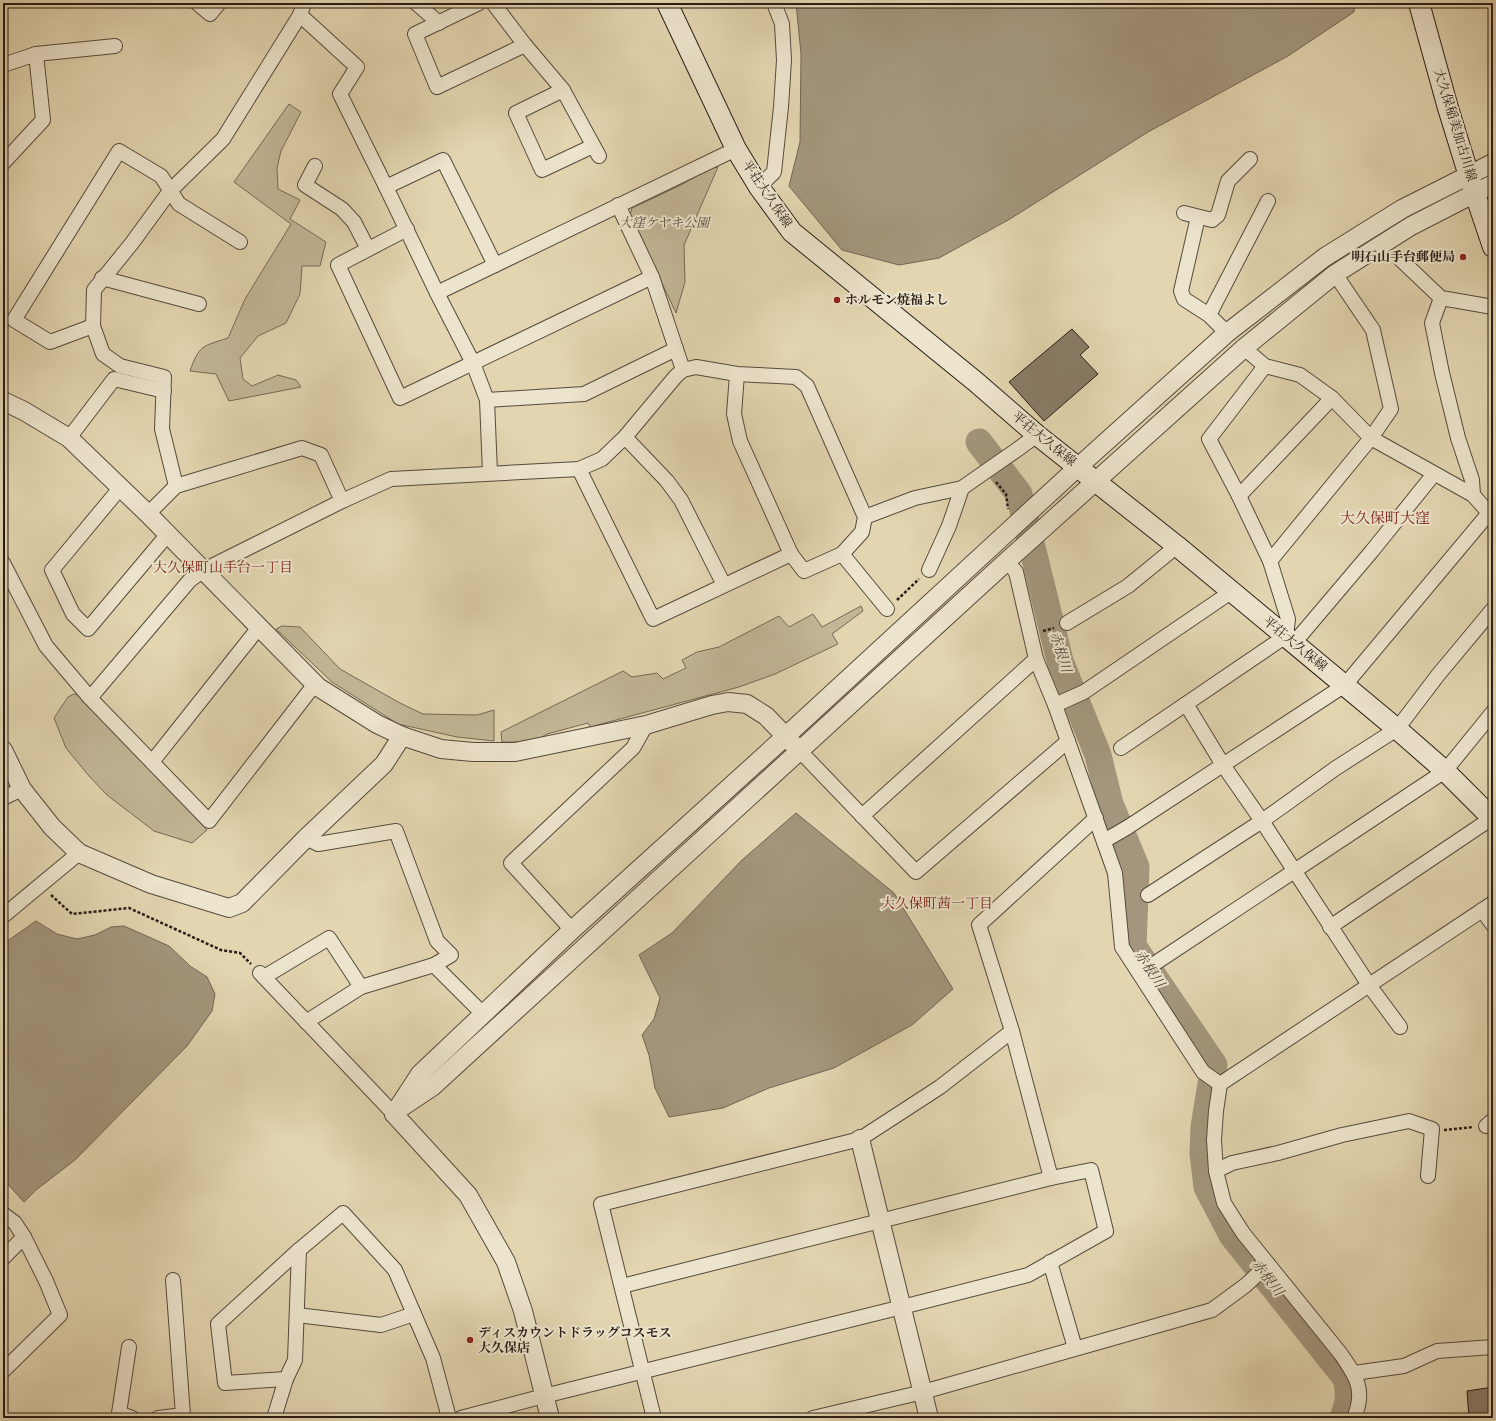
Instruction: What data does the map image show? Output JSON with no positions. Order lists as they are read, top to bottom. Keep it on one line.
{"streets":{"main road":["大久保稲美加古川線","平荘大久保線"]},"districts":["大久保町大窪","大久保町山手台一丁目","大久保町茜一丁目"],"water":["赤根川"],"parks":["大窪ケヤキ公園"],"places":["明石山手台郵便局","ホルモン焼福よし","ディスカウントドラッグコスモス 大久保店"]}
